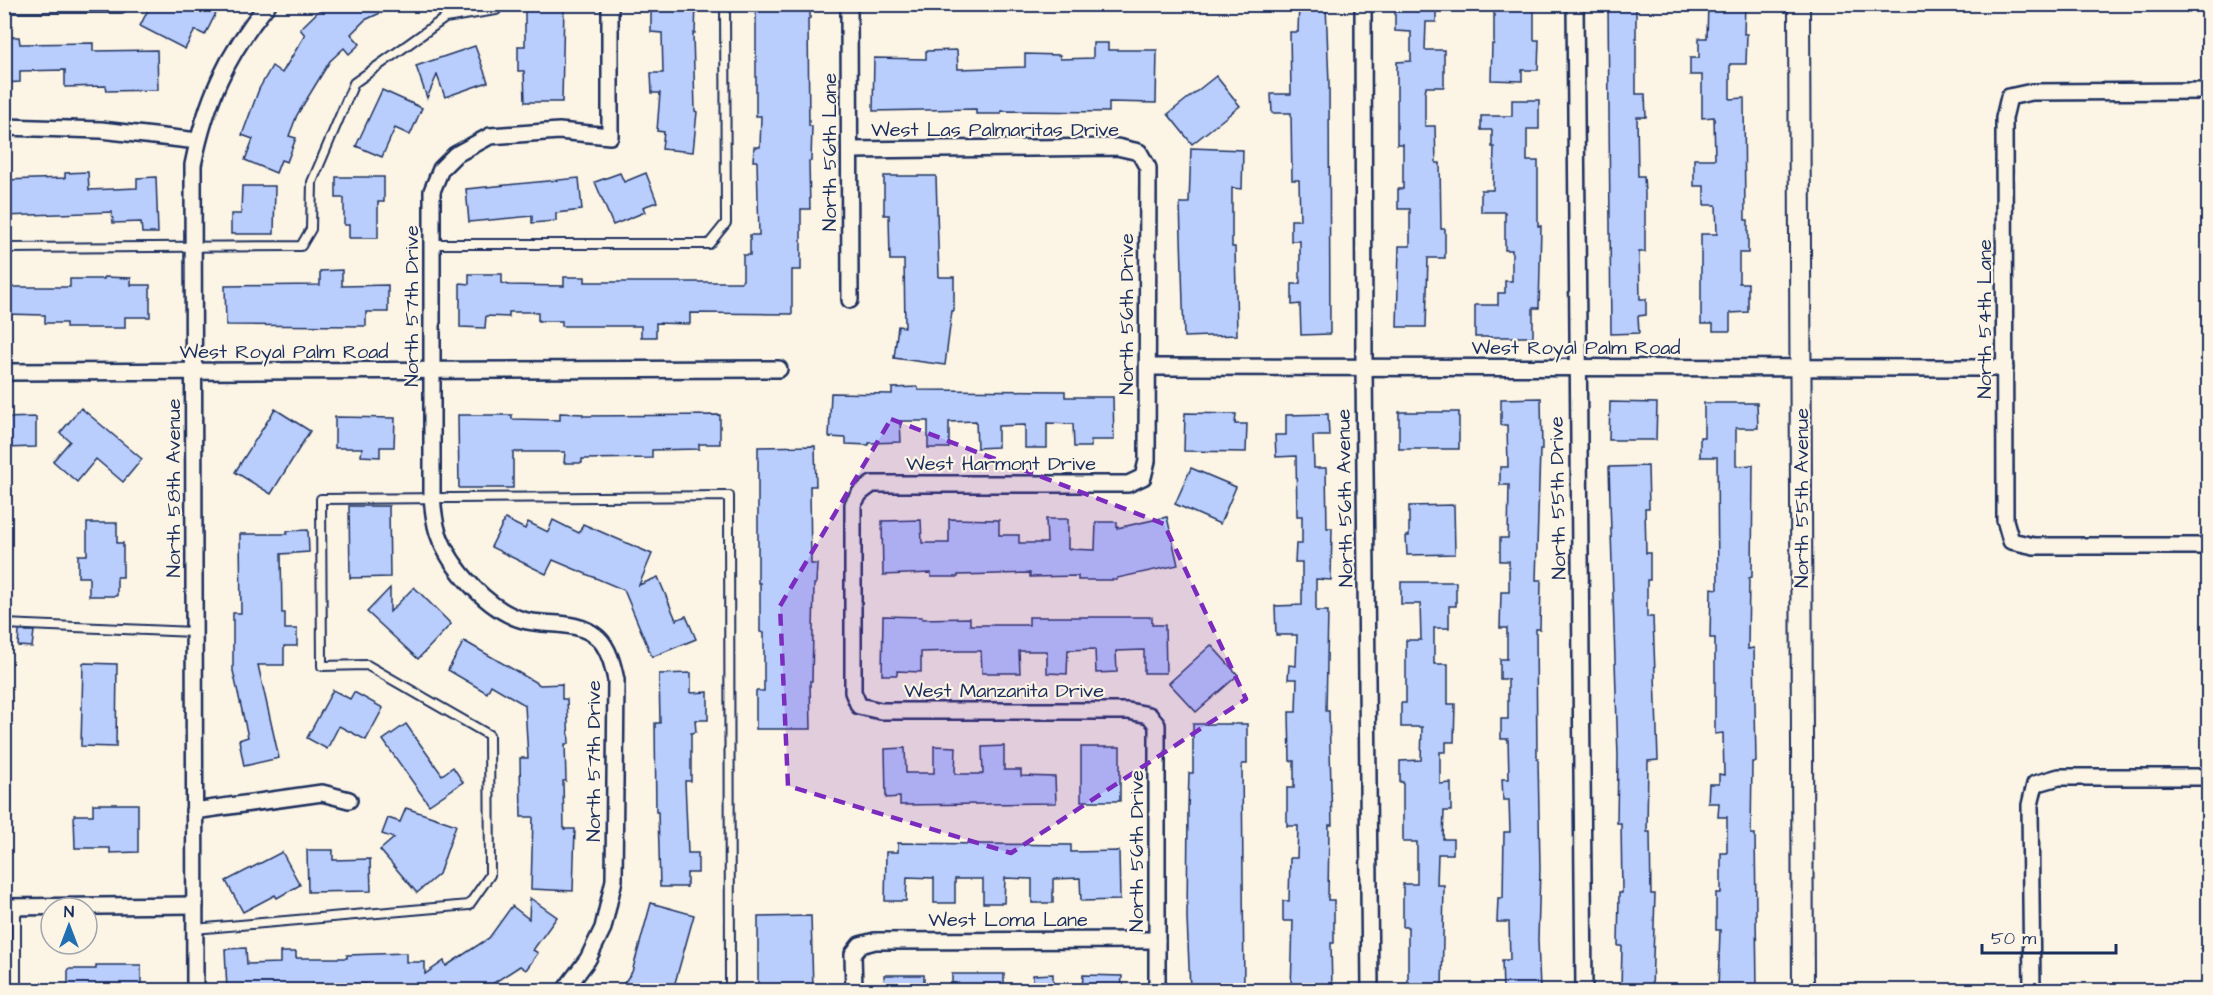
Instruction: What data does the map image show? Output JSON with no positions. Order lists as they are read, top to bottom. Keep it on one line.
{"streets":{"street":["West Las Palmaritas Drive","North 56th Lane","North 57th Drive","North 56th Drive","North 54th Lane","West Royal Palm Road","West Harmont Drive","North 58th Avenue","North 56th Avenue","North 55th Drive","North 55th Avenue","West Manzanita Drive","West Loma Lane"]},"crossings":[["West Las Palmaritas Drive","North 56th Lane"],["West Las Palmaritas Drive","North 56th Drive"],["North 57th Drive","West Royal Palm Road"],["North 56th Drive","West Royal Palm Road"],["North 56th Drive","West Harmont Drive"],["North 56th Drive","West Manzanita Drive"],["North 56th Drive","West Loma Lane"],["North 54th Lane","West Royal Palm Road"],["West Royal Palm Road","North 58th Avenue"],["West Royal Palm Road","North 56th Avenue"],["West Royal Palm Road","North 55th Drive"],["West Royal Palm Road","North 55th Avenue"],["West Harmont Drive","West Manzanita Drive"]],"scale_bar":"50 m","north":"top"}
